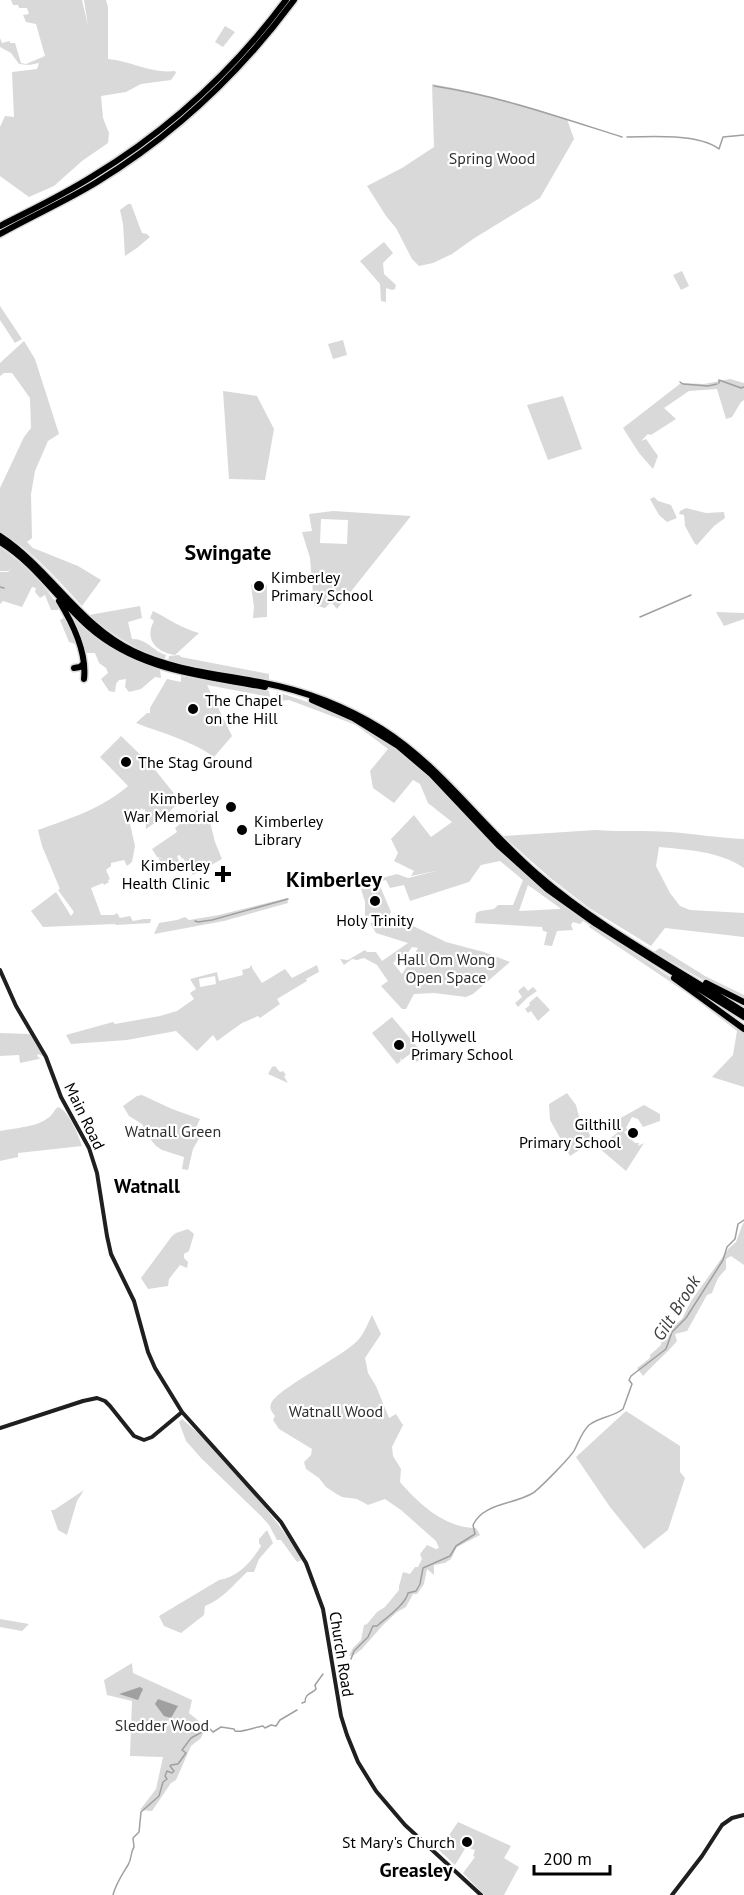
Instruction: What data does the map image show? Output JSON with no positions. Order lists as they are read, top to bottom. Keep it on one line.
{"streets":{"main road":["Main Road","Church Road"]},"crossings":[["Main Road","Church Road"]],"districts":["Swingate","Kimberley","Watnall","Greasley"],"water":["Gilt Brook"],"parks":["Spring Wood","Hall Om Wong Open Space","Watnall Green","Watnall Wood","Sledder Wood"],"places":{"other":["Kimberley Primary School","The Chapel on the Hill","The Stag Ground","Kimberley War Memorial","Kimberley Library","Holy Trinity","Hollywell Primary School","Gilthill Primary School","St Mary's Church"],"health":["Kimberley Health Clinic"]},"scale_bar":"200 m"}
